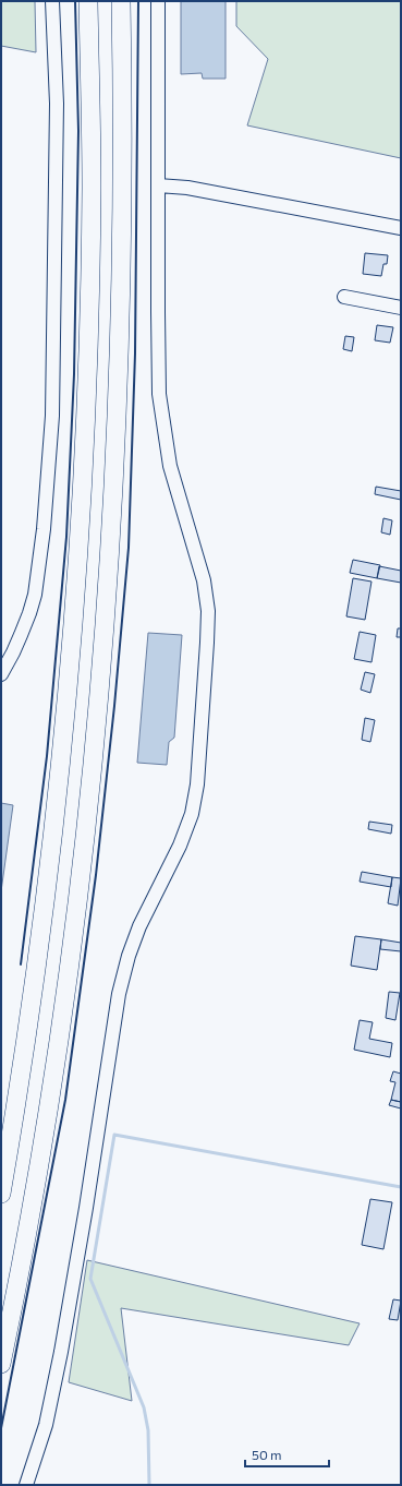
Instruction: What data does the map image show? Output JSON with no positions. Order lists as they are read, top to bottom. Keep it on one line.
{"scale_bar":"50 m"}
